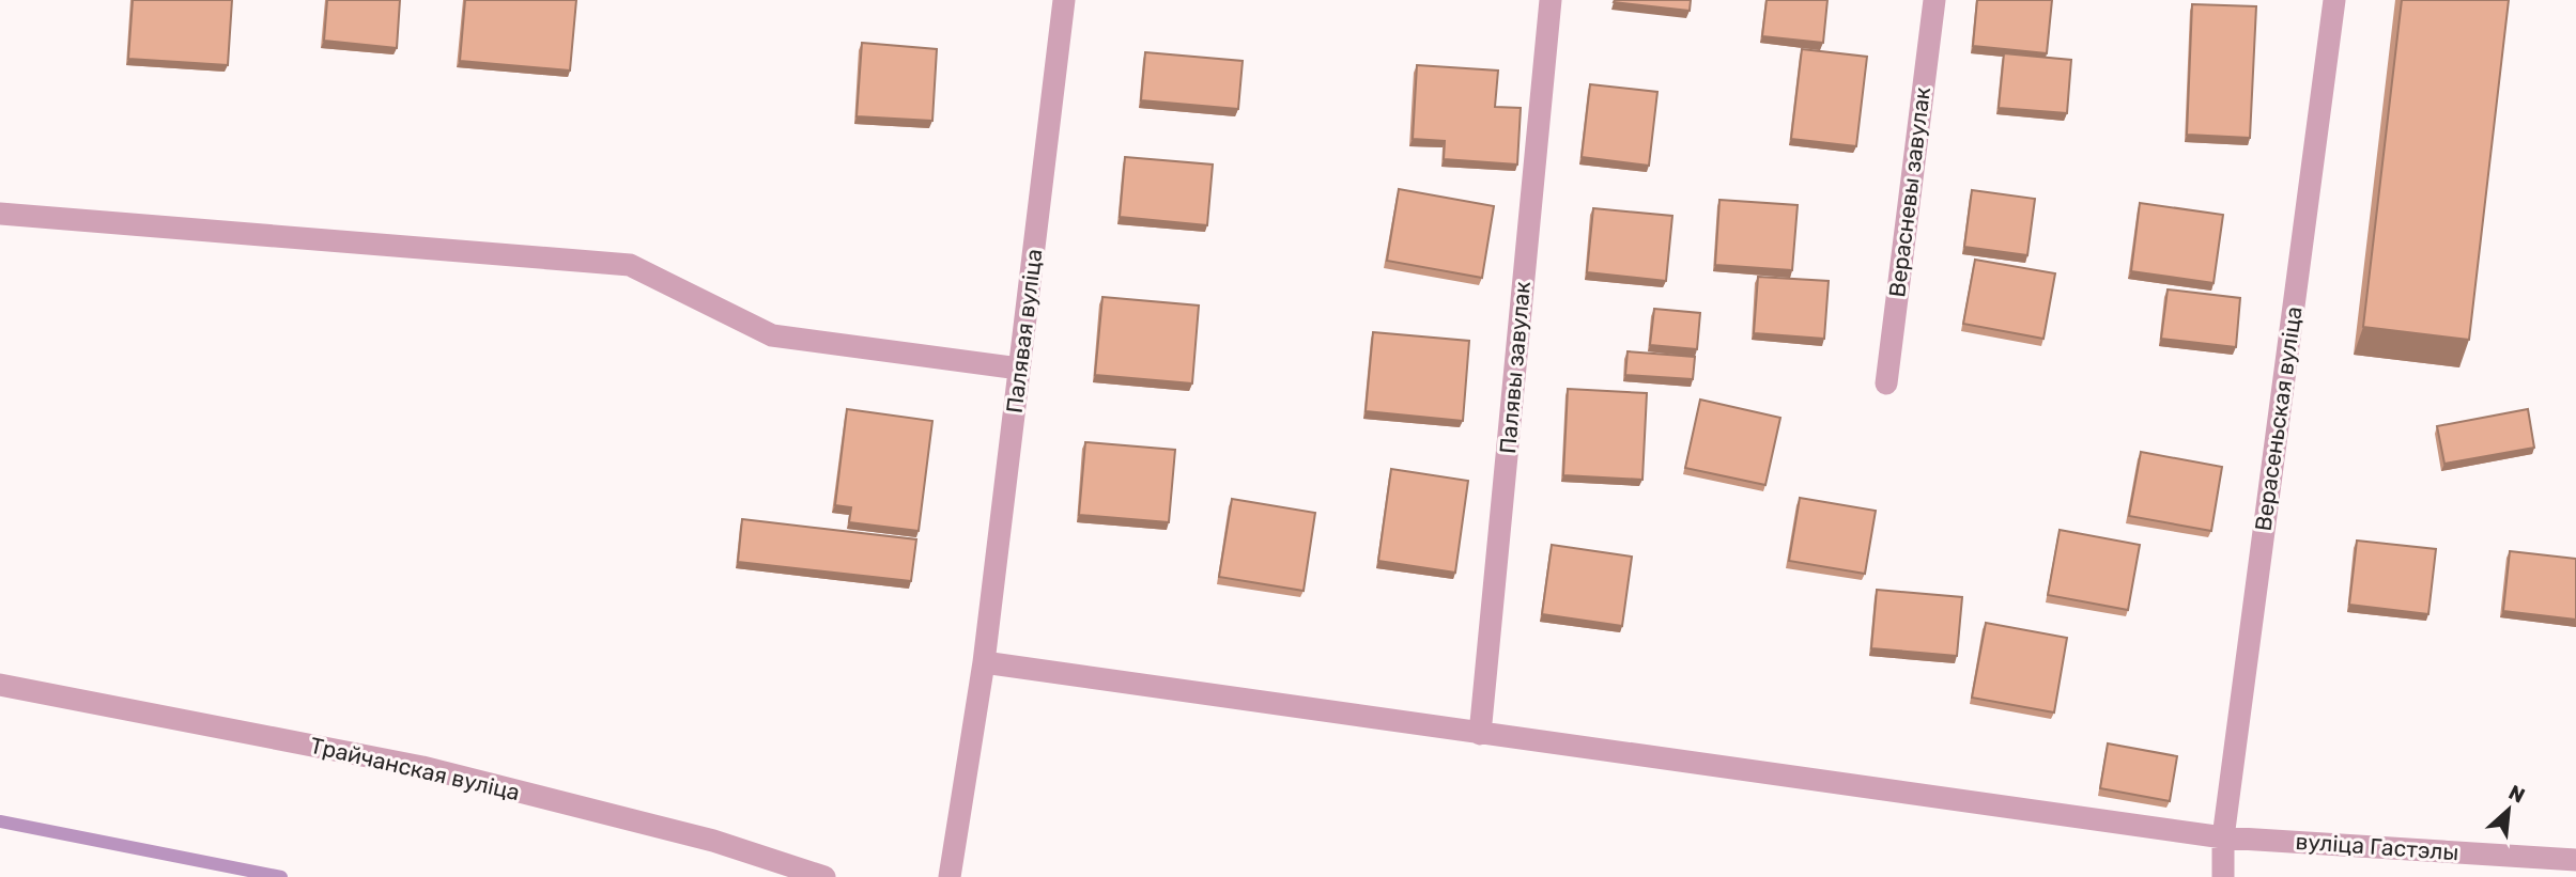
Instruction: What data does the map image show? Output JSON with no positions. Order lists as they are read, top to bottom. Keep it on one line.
{"streets":{"street":["Верасневы завулак","Палявая вуліца","Палявы завулак","Верасеньская вуліца","Трайчанская вуліца","вуліца Гастэлы"]},"crossings":[["Палявая вуліца","вуліца Гастэлы"],["Палявы завулак","вуліца Гастэлы"],["Верасеньская вуліца","вуліца Гастэлы"]],"north":"top right"}
